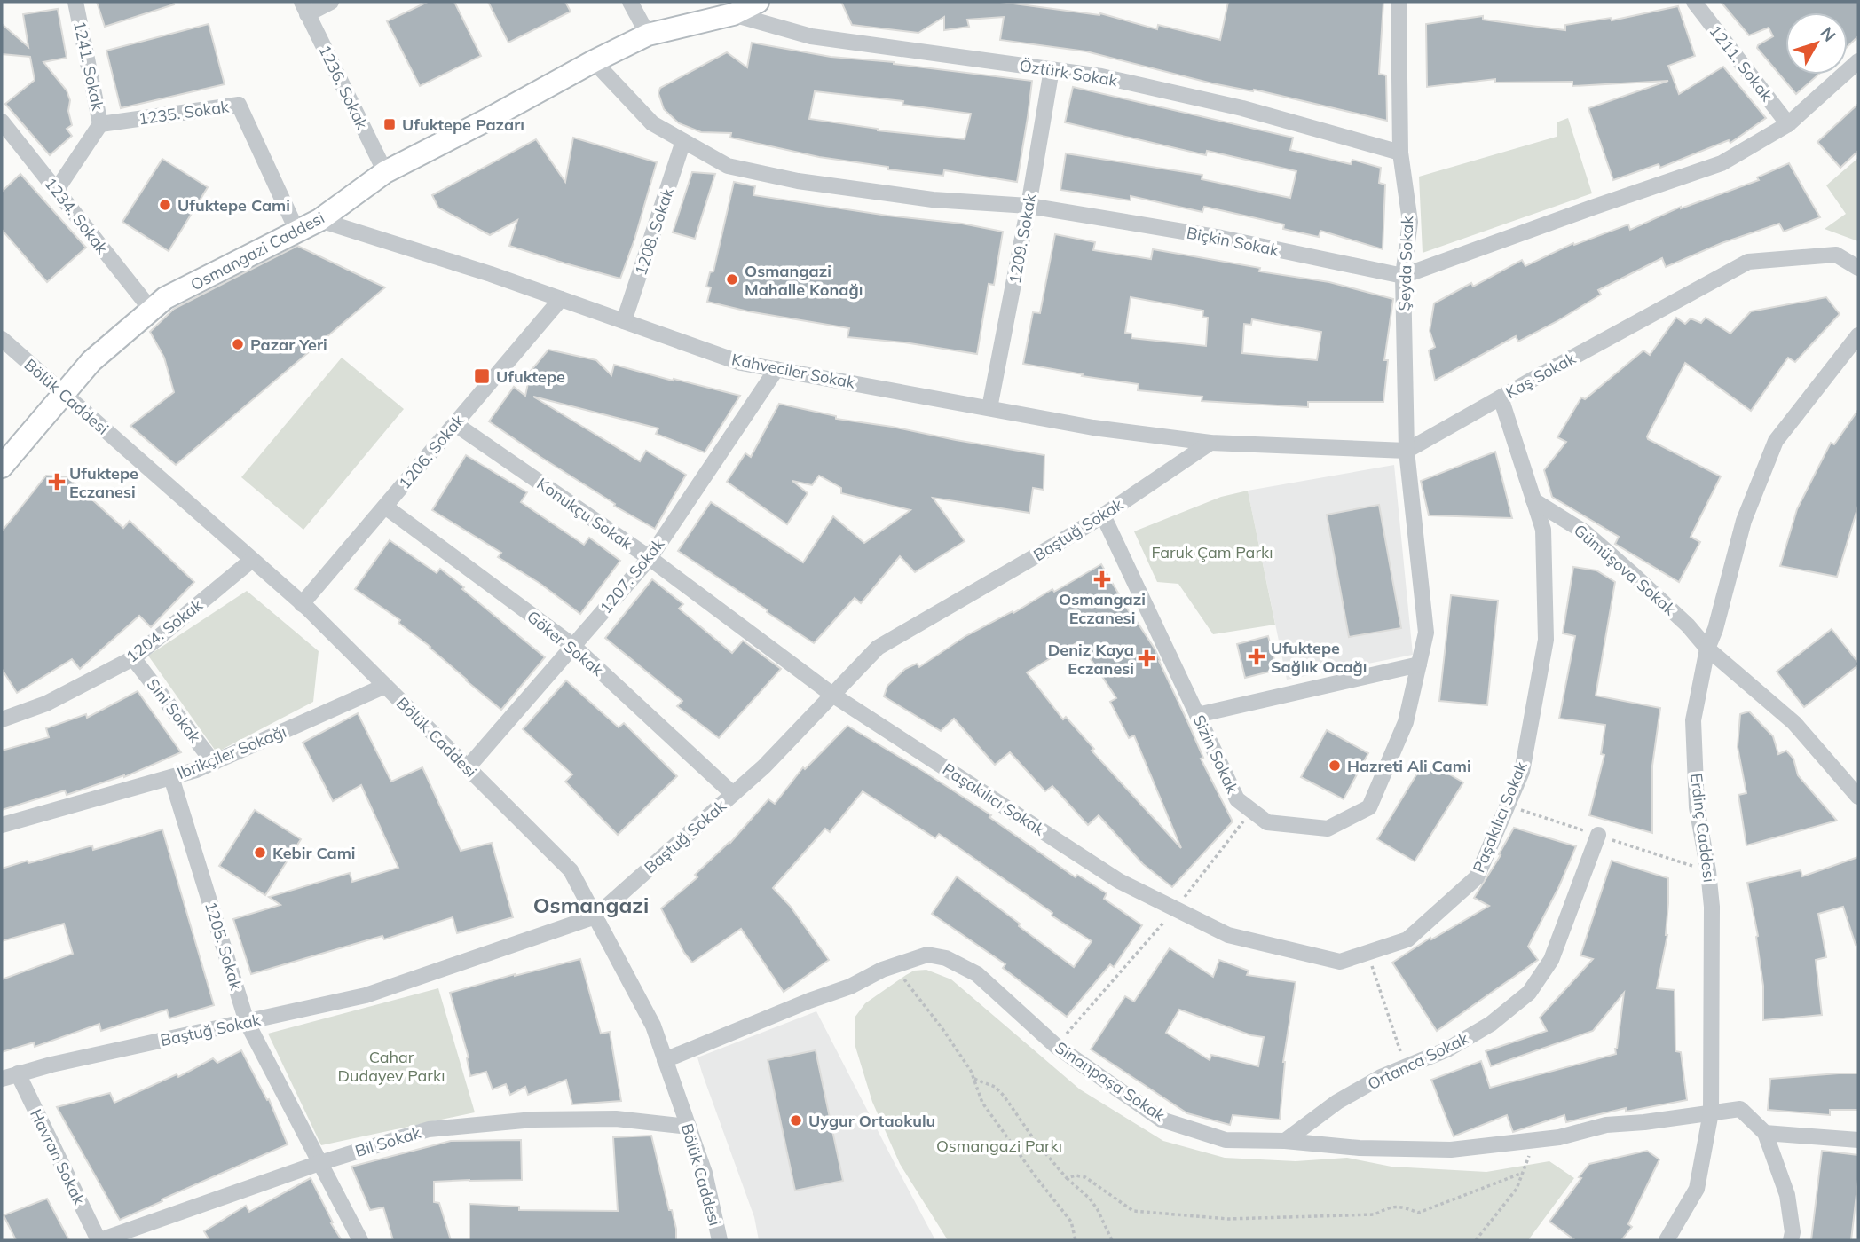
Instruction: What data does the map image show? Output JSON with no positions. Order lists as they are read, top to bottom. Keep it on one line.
{"streets":{"main road":["Osmangazi Caddesi"],"street":["1211. Sokak","1241. Sokak","Öztürk Sokak","1236. Sokak","1235. Sokak","1234. Sokak","1208. Sokak","1209. Sokak","Biçkin Sokak","Şeyda Sokak","Kahveciler Sokak","Kaş Sokak","Bölük Caddesi","1206. Sokak","Konukçu Sokak","Baştuğ Sokak","Gümüşova Sokak","1207. Sokak","1204. Sokak","Göker Sokak","Sini Sokak","İbrikçiler Sokağı","Sizin Sokak","Paşakılıcı Sokak","Erdinç Caddesi","1205. Sokak","Ortanca Sokak","Sinanpaşa Sokak","Bil Sokak","Havran Sokak"]},"crossings":[["1241. Sokak","1235. Sokak"],["1241. Sokak","1234. Sokak"],["Öztürk Sokak","1209. Sokak"],["Öztürk Sokak","Osmangazi Caddesi"],["Öztürk Sokak","Şeyda Sokak"],["1236. Sokak","Osmangazi Caddesi"],["1235. Sokak","Osmangazi Caddesi"],["1234. Sokak","Osmangazi Caddesi"],["1208. Sokak","Biçkin Sokak"],["1208. Sokak","Kahveciler Sokak"],["1209. Sokak","Biçkin Sokak"],["1209. Sokak","Kahveciler Sokak"],["Biçkin Sokak","Osmangazi Caddesi"],["Biçkin Sokak","Şeyda Sokak"],["Osmangazi Caddesi","Kahveciler Sokak"],["Osmangazi Caddesi","Bölük Caddesi"],["Şeyda Sokak","Kaş Sokak"],["Şeyda Sokak","Sizin Sokak"],["Kahveciler Sokak","1206. Sokak"],["Kahveciler Sokak","Baştuğ Sokak"],["Kahveciler Sokak","1207. Sokak"],["Kaş Sokak","Sizin Sokak"],["Kaş Sokak","Paşakılıcı Sokak"],["Bölük Caddesi","1206. Sokak"],["Bölük Caddesi","Baştuğ Sokak"],["Bölük Caddesi","1207. Sokak"],["Bölük Caddesi","1204. Sokak"],["Bölük Caddesi","İbrikçiler Sokağı"],["Bölük Caddesi","Sinanpaşa Sokak"],["Bölük Caddesi","Bil Sokak"],["1206. Sokak","Konukçu Sokak"],["1206. Sokak","Göker Sokak"],["Konukçu Sokak","Baştuğ Sokak"],["Konukçu Sokak","1207. Sokak"],["Konukçu Sokak","Paşakılıcı Sokak"],["Baştuğ Sokak","Göker Sokak"],["Baştuğ Sokak","Sizin Sokak"],["Baştuğ Sokak","Paşakılıcı Sokak"],["Baştuğ Sokak","1205. Sokak"],["Baştuğ Sokak","Havran Sokak"],["Gümüşova Sokak","Paşakılıcı Sokak"],["Gümüşova Sokak","Erdinç Caddesi"],["1207. Sokak","Göker Sokak"],["1204. Sokak","Sini Sokak"],["Sini Sokak","İbrikçiler Sokağı"],["İbrikçiler Sokağı","1205. Sokak"],["Erdinç Caddesi","Sinanpaşa Sokak"],["1205. Sokak","Bil Sokak"],["Ortanca Sokak","Sinanpaşa Sokak"],["Bil Sokak","Havran Sokak"]],"districts":["Osmangazi"],"parks":["Faruk Çam Parkı","Cahar Dudayev Parkı","Osmangazi Parkı"],"places":{"transit":["Ufuktepe Pazarı","Ufuktepe"],"other":["Ufuktepe Cami","Osmangazi Mahalle Konağı","Pazar Yeri","Hazreti Ali Cami","Kebir Cami","Uygur Ortaokulu"],"health":["Ufuktepe Eczanesi","Osmangazi Eczanesi","Ufuktepe Sağlık Ocağı","Deniz Kaya Eczanesi"]},"north":"top right"}
